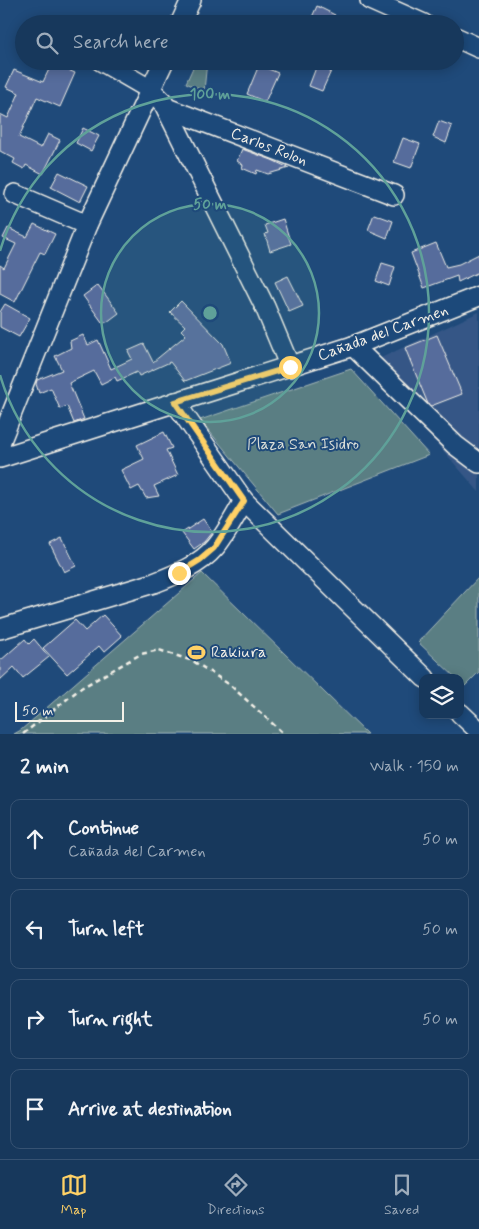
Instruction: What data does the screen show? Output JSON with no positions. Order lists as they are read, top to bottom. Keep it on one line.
{"streets":{"street":["Carlos Rolon","Cañada del Carmen"]},"parks":["Plaza San Isidro"],"places":{"sports":["Rakiura"]},"scale_bar":"50 m","page":{"search":"Search here","scale":"50 m","heading":["2 min","Walk · 150 m"],"list":[["Continue","Cañada del Carmen","50 m"],["Turn left","50 m"],["Turn right","50 m"],"Arrive at destination"],"nav":["Map","Directions","Saved"]},"rings":["100 m","50 m"]}
